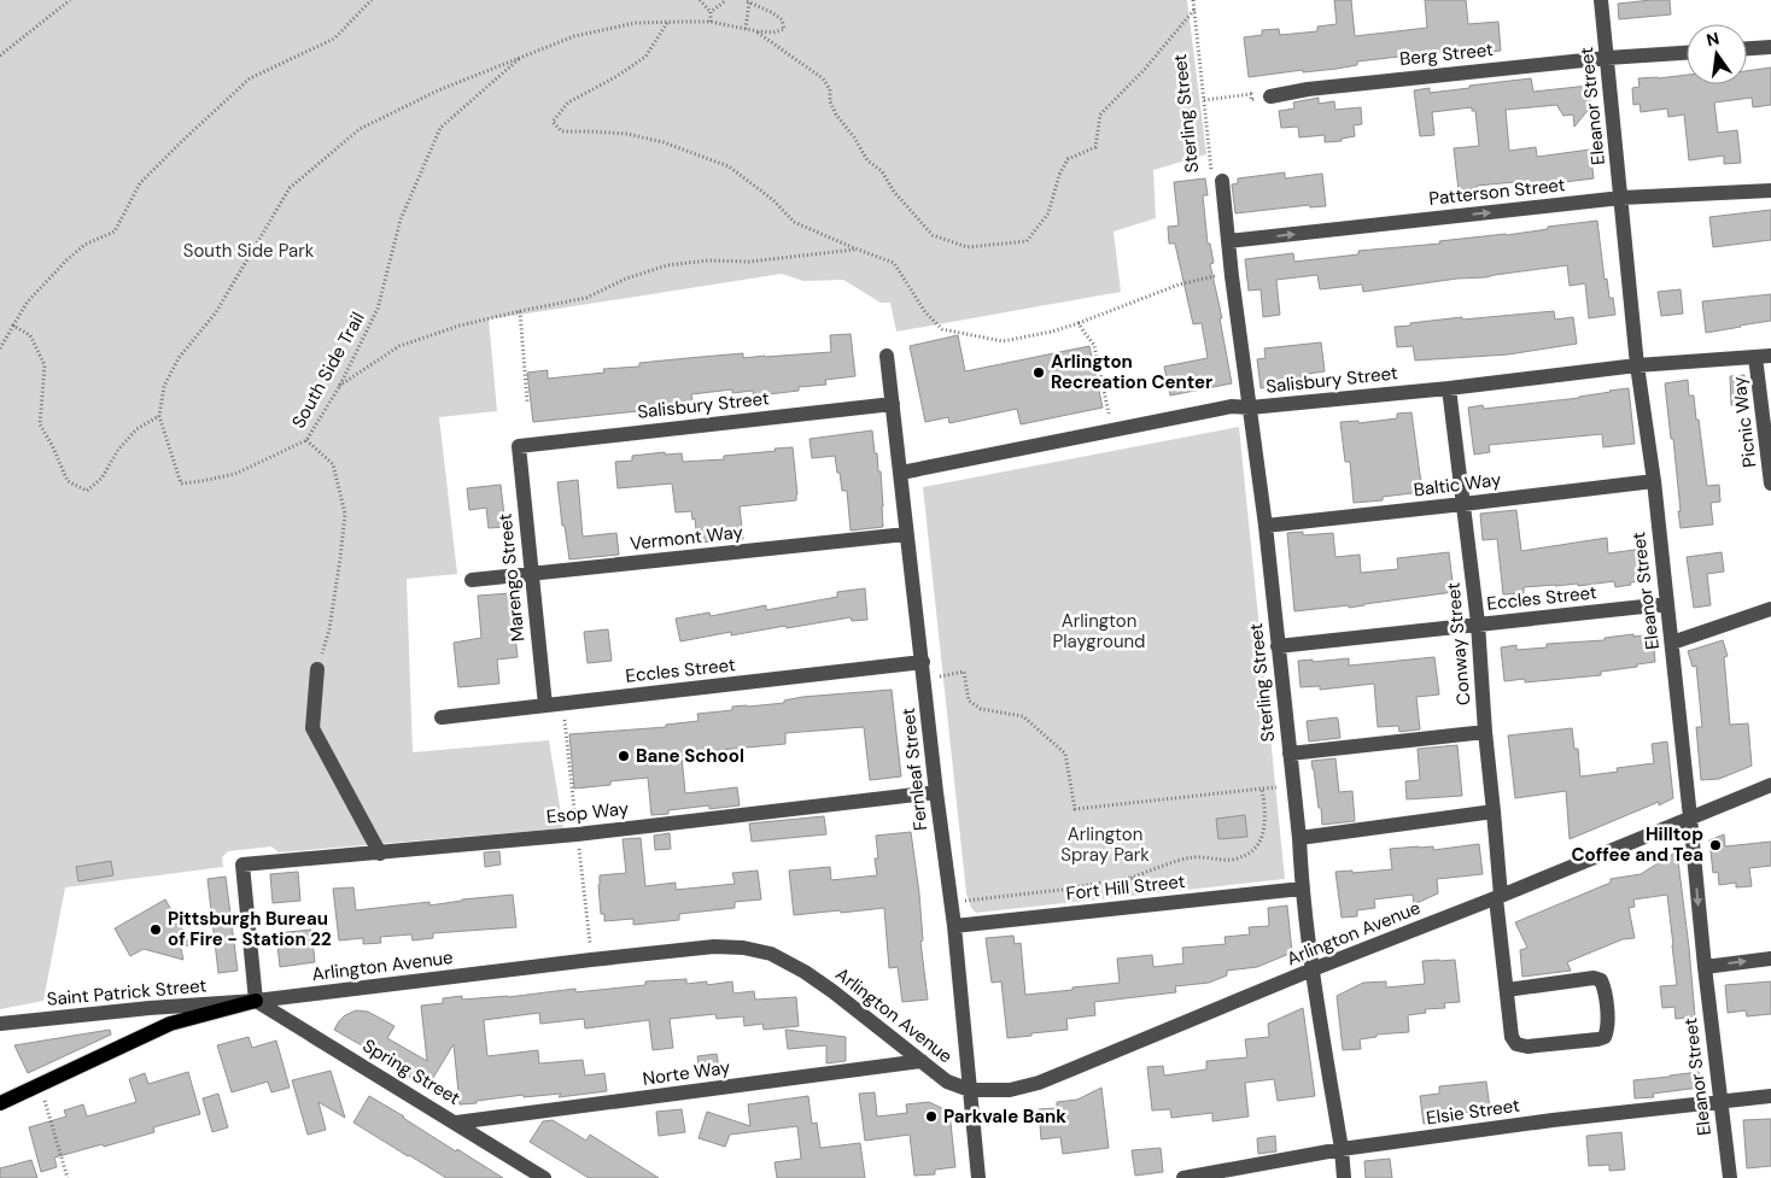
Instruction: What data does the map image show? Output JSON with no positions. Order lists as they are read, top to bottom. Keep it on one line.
{"streets":{"main road":["Arlington Avenue"],"street":["Berg Street","Eleanor Street","Sterling Street","Patterson Street","Salisbury Street","Picnic Way","Baltic Way","Vermont Way","Marengo Street","Eccles Street","Conway Street","Fernleaf Street","Esop Way","Fort Hill Street","Saint Patrick Street","Spring Street","Norte Way","Elsie Street"],"path":["South Side Trail"]},"crossings":[["Berg Street","Eleanor Street"],["Eleanor Street","Patterson Street"],["Eleanor Street","Salisbury Street"],["Eleanor Street","Baltic Way"],["Eleanor Street","Eccles Street"],["Eleanor Street","Arlington Avenue"],["Eleanor Street","Elsie Street"],["Sterling Street","Patterson Street"],["Sterling Street","Salisbury Street"],["Sterling Street","Baltic Way"],["Sterling Street","Eccles Street"],["Sterling Street","Fort Hill Street"],["Sterling Street","Arlington Avenue"],["Sterling Street","Elsie Street"],["Salisbury Street","Picnic Way"],["Salisbury Street","Marengo Street"],["Salisbury Street","Conway Street"],["Salisbury Street","Fernleaf Street"],["Baltic Way","Conway Street"],["Vermont Way","Marengo Street"],["Vermont Way","Fernleaf Street"],["Marengo Street","Eccles Street"],["Eccles Street","Conway Street"],["Eccles Street","Fernleaf Street"],["Conway Street","Arlington Avenue"],["Fernleaf Street","Esop Way"],["Fernleaf Street","Fort Hill Street"],["Fernleaf Street","Arlington Avenue"],["Esop Way","Arlington Avenue"],["Esop Way","Saint Patrick Street"],["Esop Way","Spring Street"],["Arlington Avenue","Saint Patrick Street"],["Arlington Avenue","Spring Street"],["Arlington Avenue","Norte Way"],["Saint Patrick Street","Spring Street"],["Spring Street","Norte Way"]],"one_way":["Patterson Street"],"parks":["South Side Park","Arlington Playground","Arlington Spray Park"],"places":["Arlington Recreation Center","Bane School","Hilltop Coffee and Tea","Pittsburgh Bureau of Fire - Station 22","Parkvale Bank"],"north":"top"}
